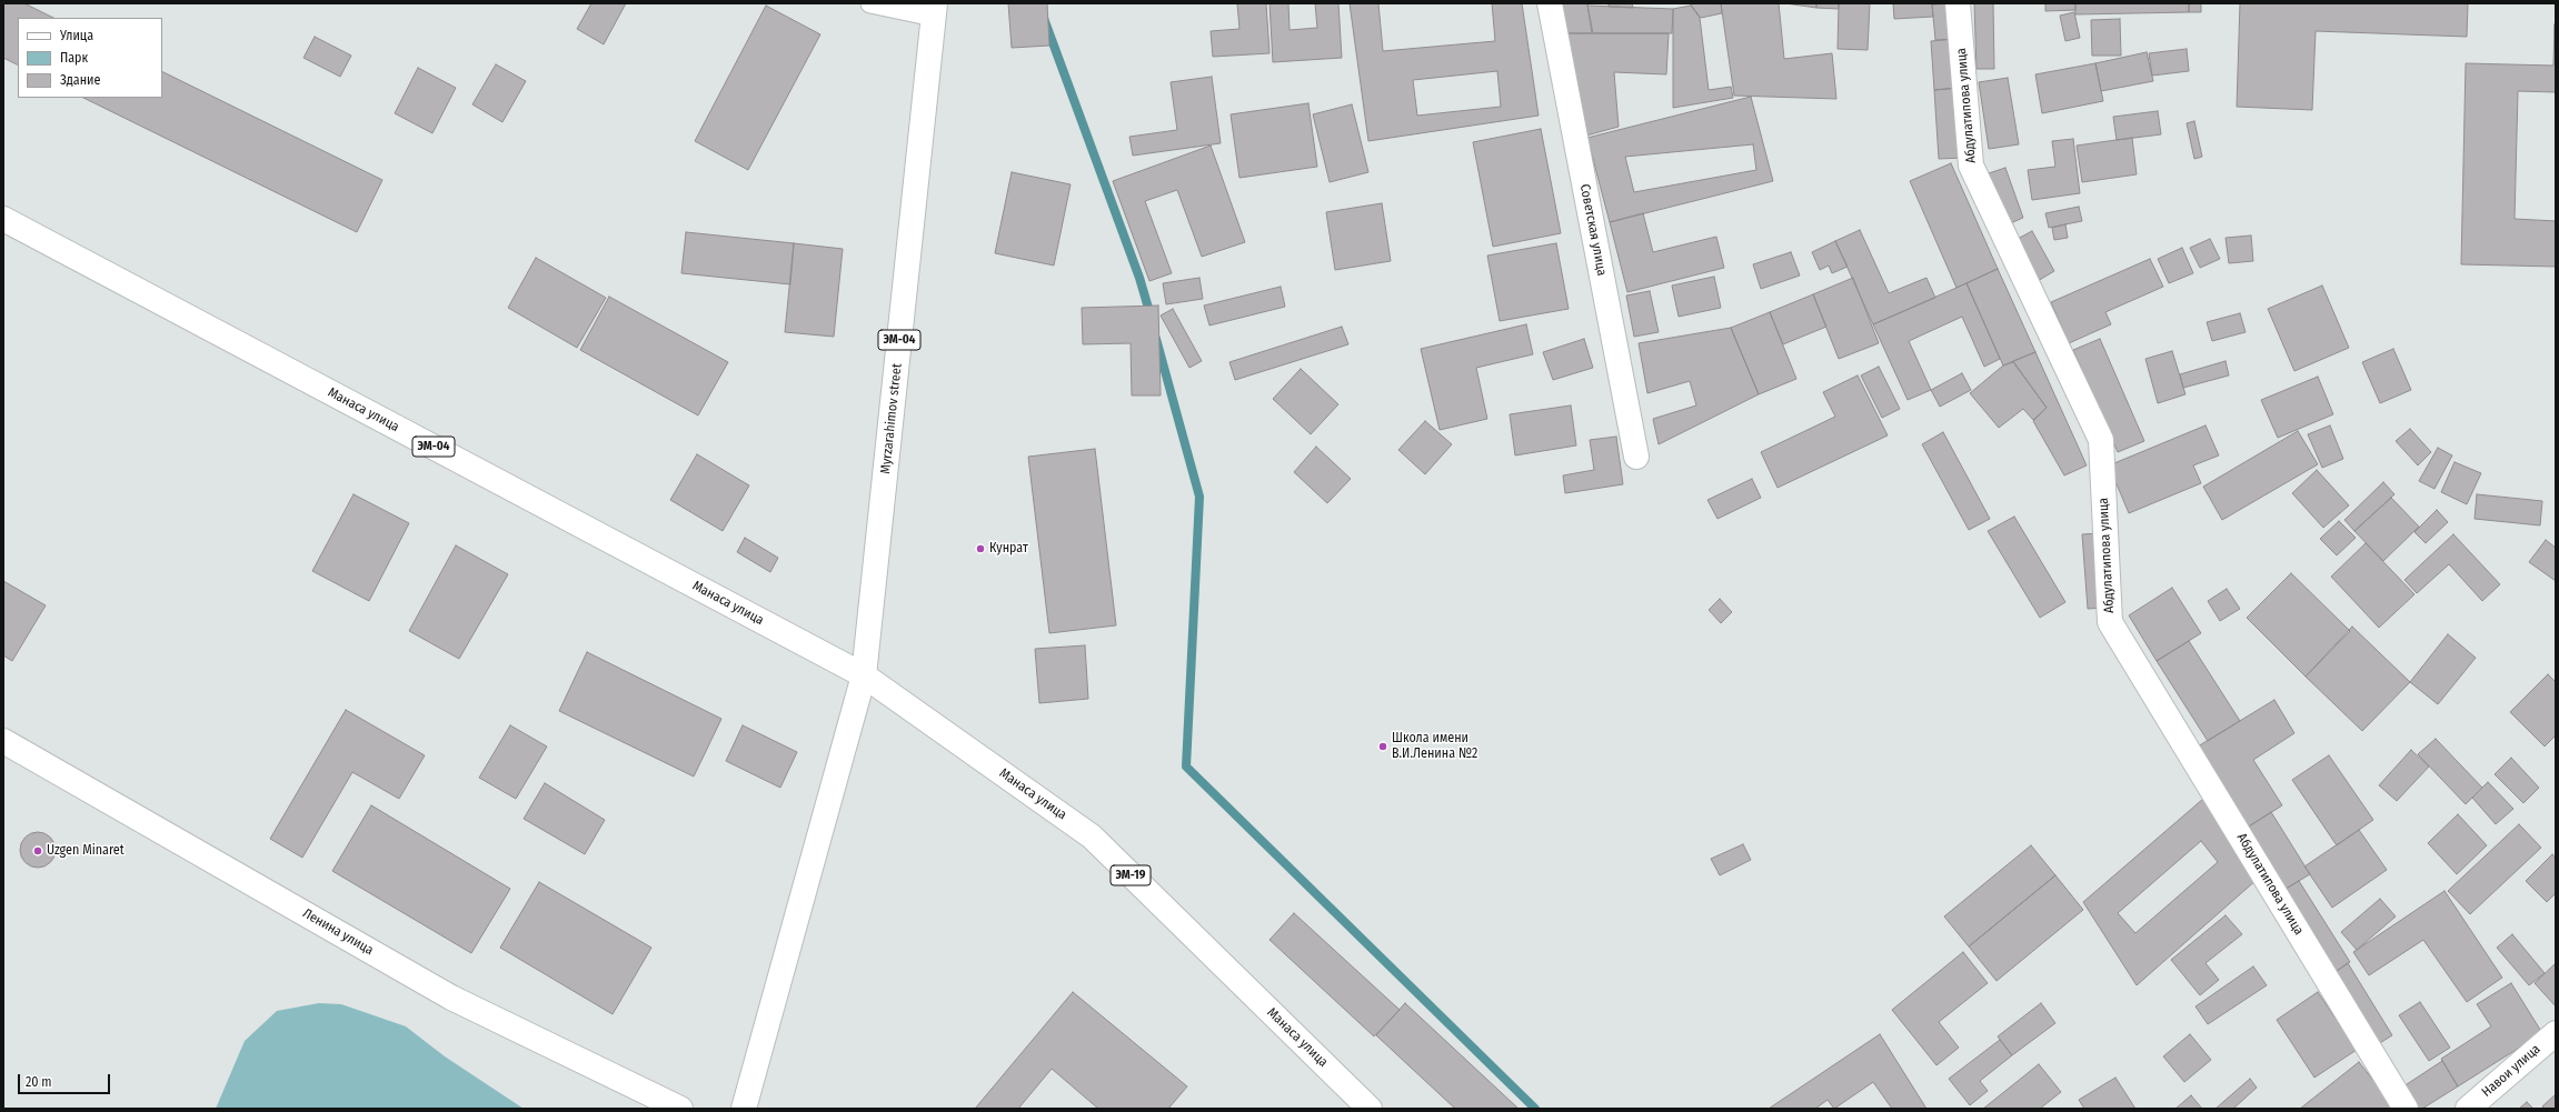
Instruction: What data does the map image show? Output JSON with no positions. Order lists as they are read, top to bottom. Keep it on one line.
{"streets":{"main road":["Абдулатипова улица","Советская улица","ЭМ-04","Манаса улица","Myrzarahimov street","ЭМ-19","Ленина улица","Навои улица"]},"crossings":[["Манаса улица","Myrzarahimov street"]],"places":["Кунрат","Школа имени В.И.Ленина №2","Uzgen Minaret"],"legend":["Улица","Парк","Здание"],"scale_bar":"20 m"}
